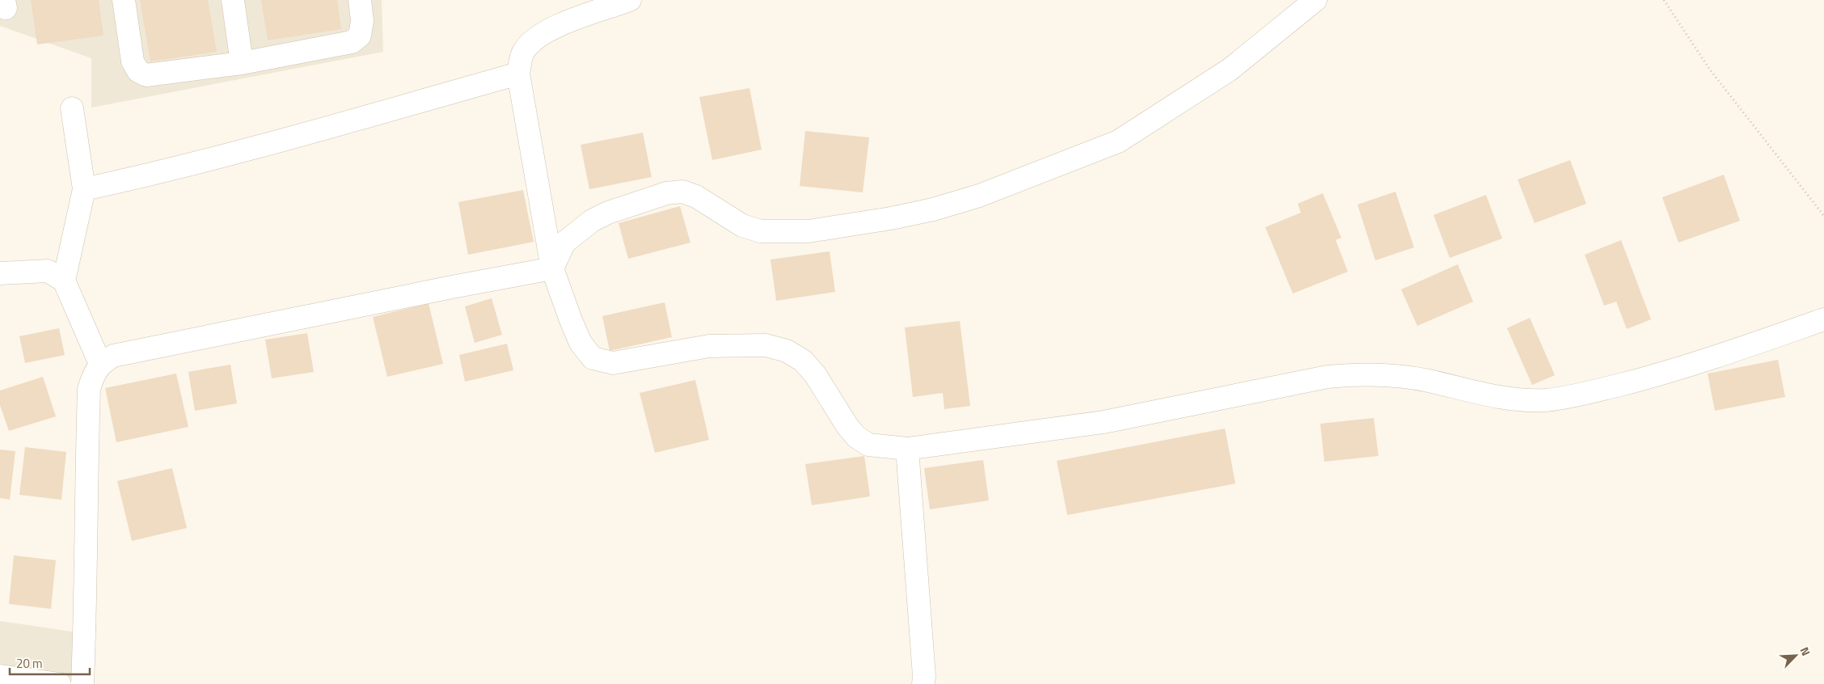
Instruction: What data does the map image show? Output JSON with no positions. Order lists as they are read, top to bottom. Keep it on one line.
{"scale_bar":"20 m","north":"top right"}
